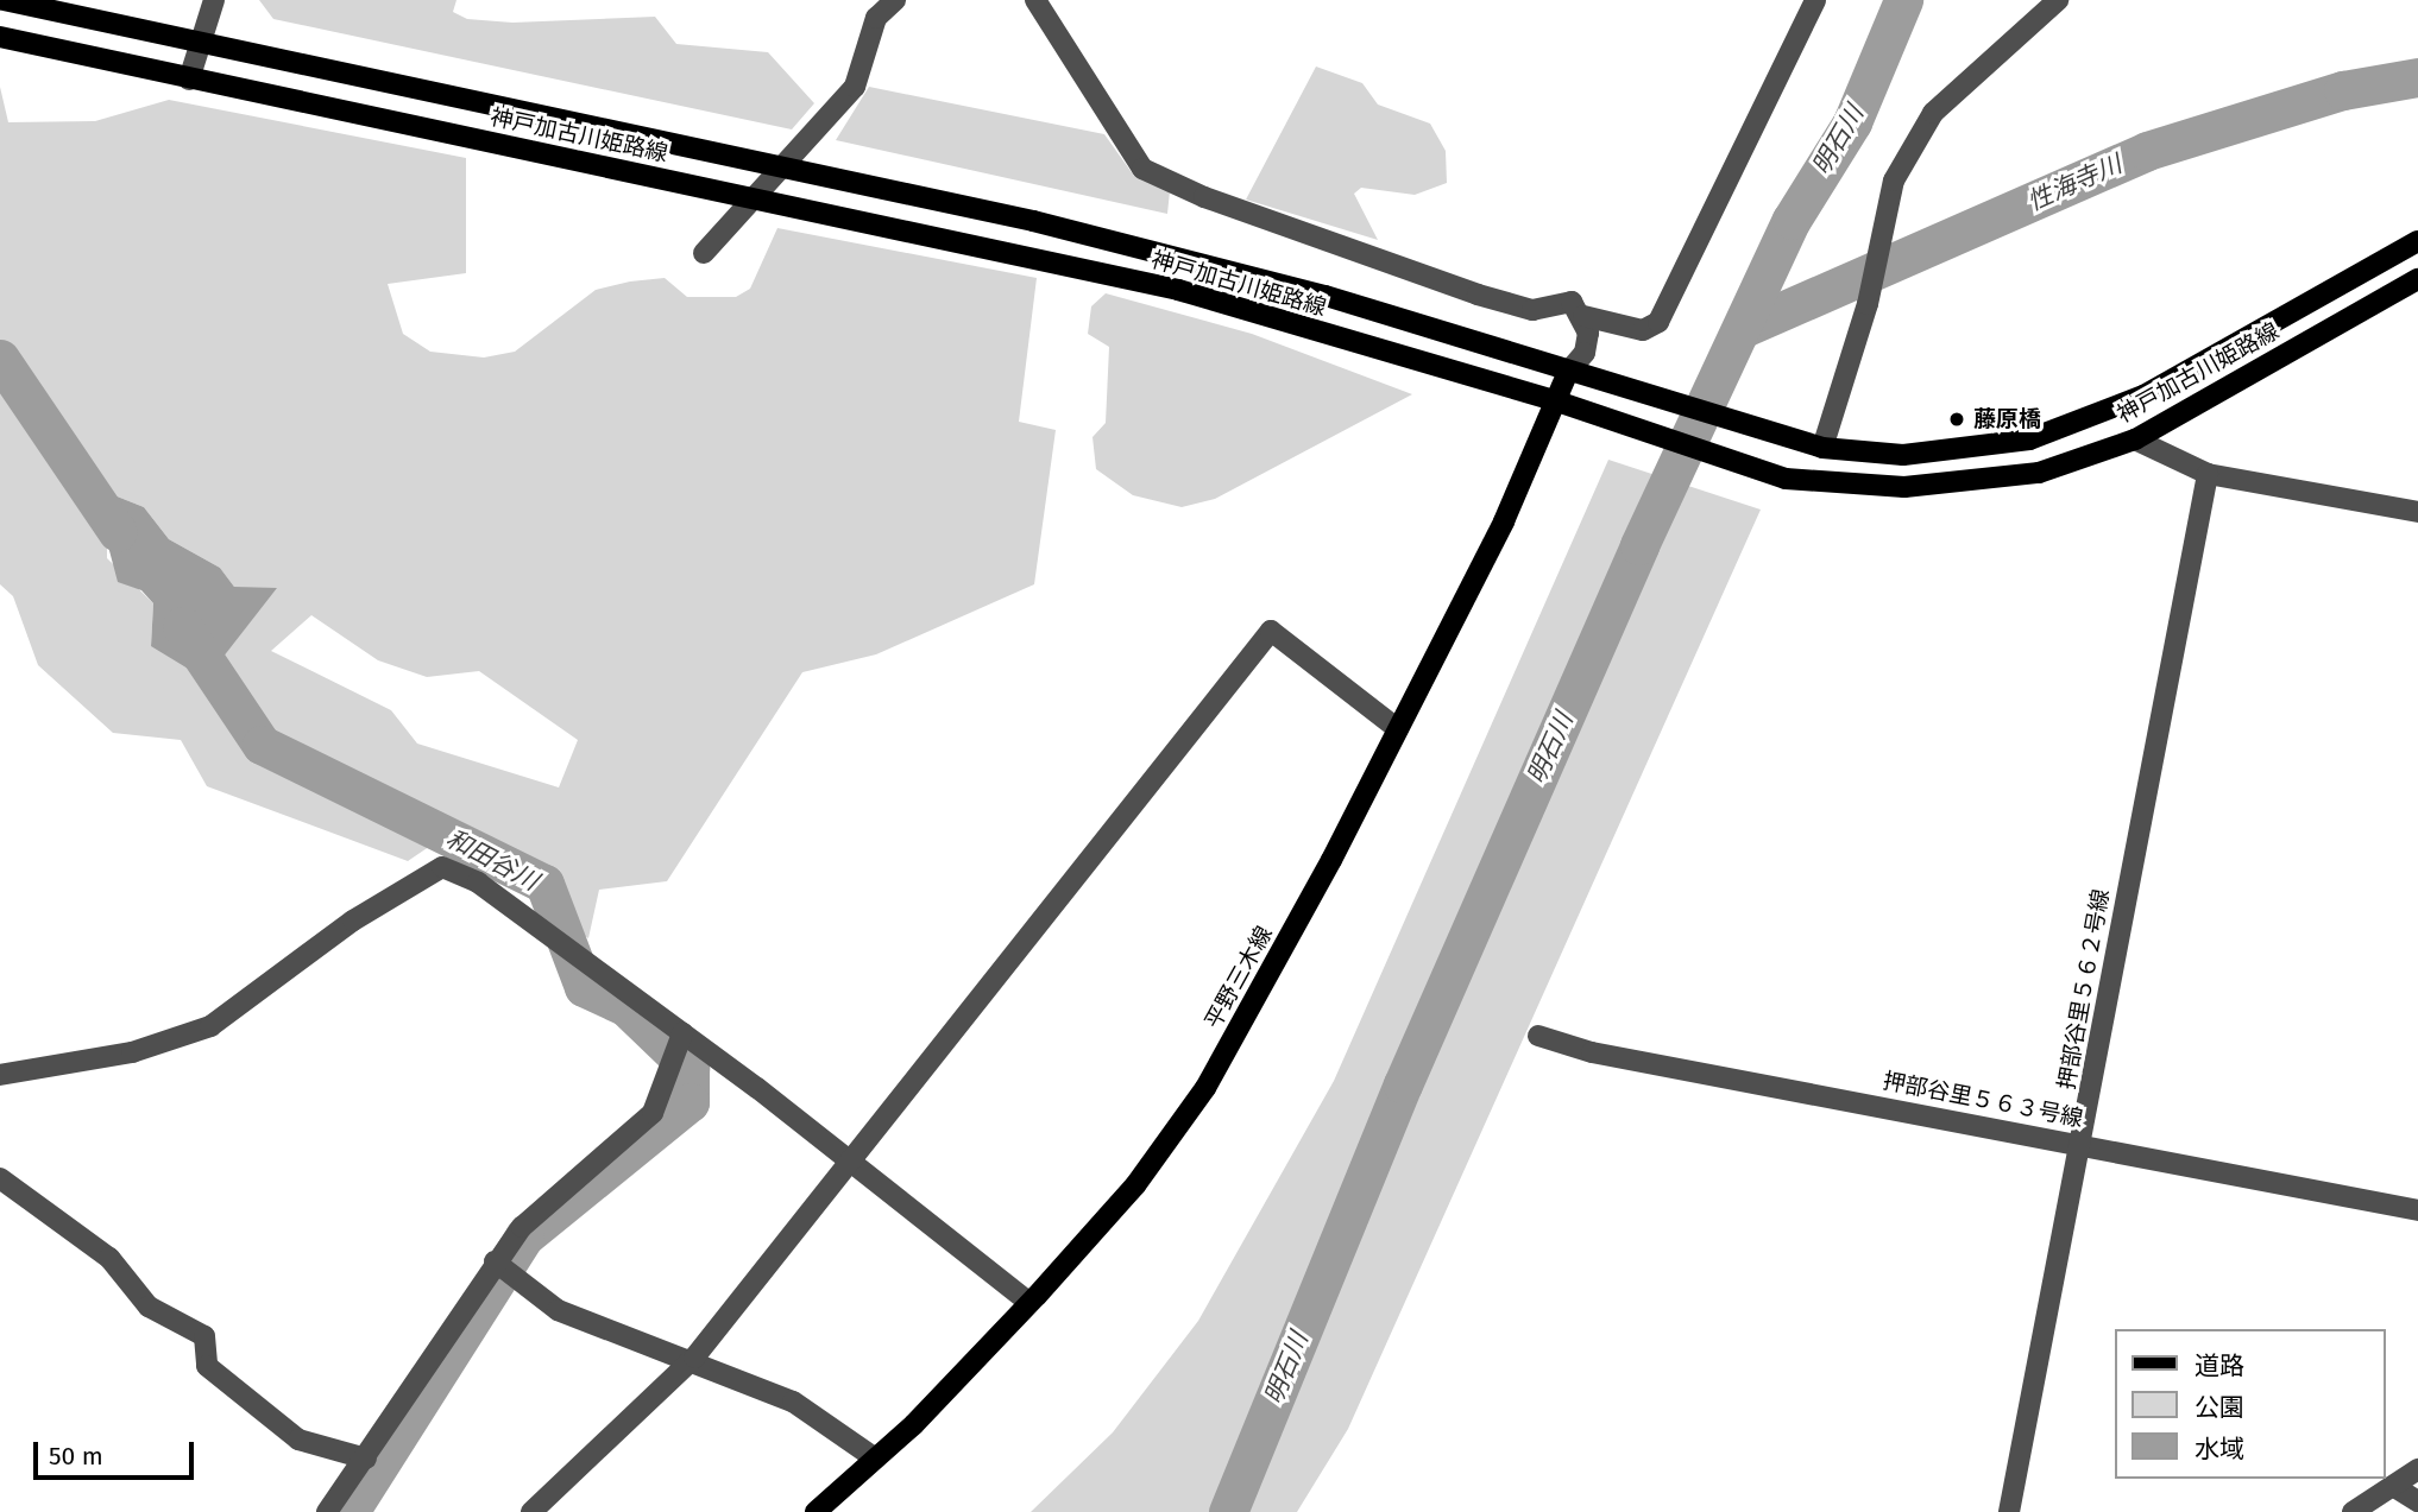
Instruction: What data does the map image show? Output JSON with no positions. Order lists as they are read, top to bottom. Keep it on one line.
{"streets":{"main road":["神戸加古川姫路線","平野三木線"],"street":["押部谷里５６２号線","押部谷里５６３号線"]},"crossings":[["神戸加古川姫路線","平野三木線"],["押部谷里５６２号線","押部谷里５６３号線"]],"water":["明石川","性海寺川","和田谷川"],"places":["藤原橋"],"legend":["道路","公園","水域"],"scale_bar":"50 m"}
